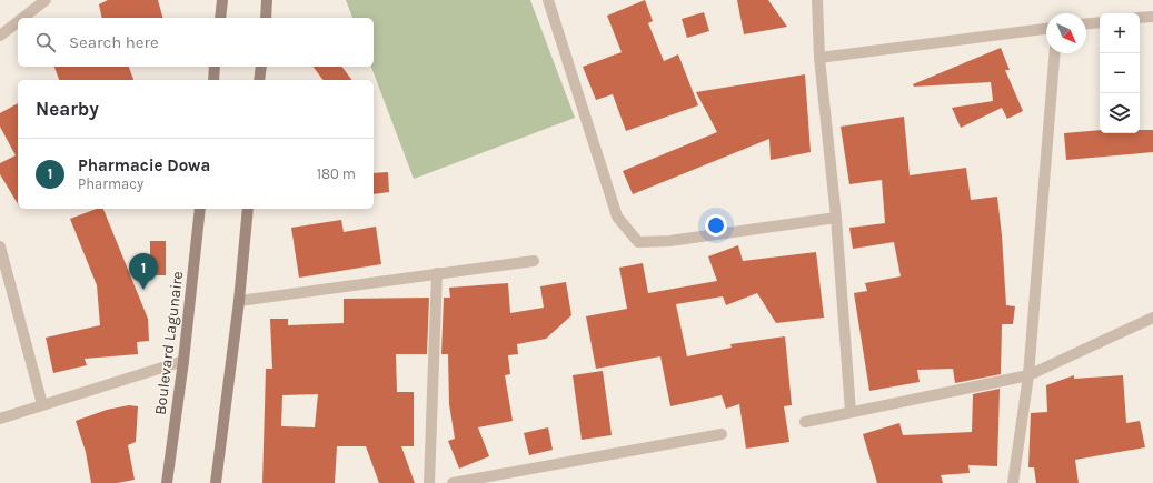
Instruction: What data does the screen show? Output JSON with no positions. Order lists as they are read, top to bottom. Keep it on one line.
{"streets":{"main road":["Boulevard Lagunaire"]},"north":"bottom right","page":{"map_buttons":["+","−"],"search":"Search here","heading":"Nearby","list":[{"mark":"1","name":"Pharmacie Dowa","note":"Pharmacy","value":"180 m"}],"pins":"1"}}
